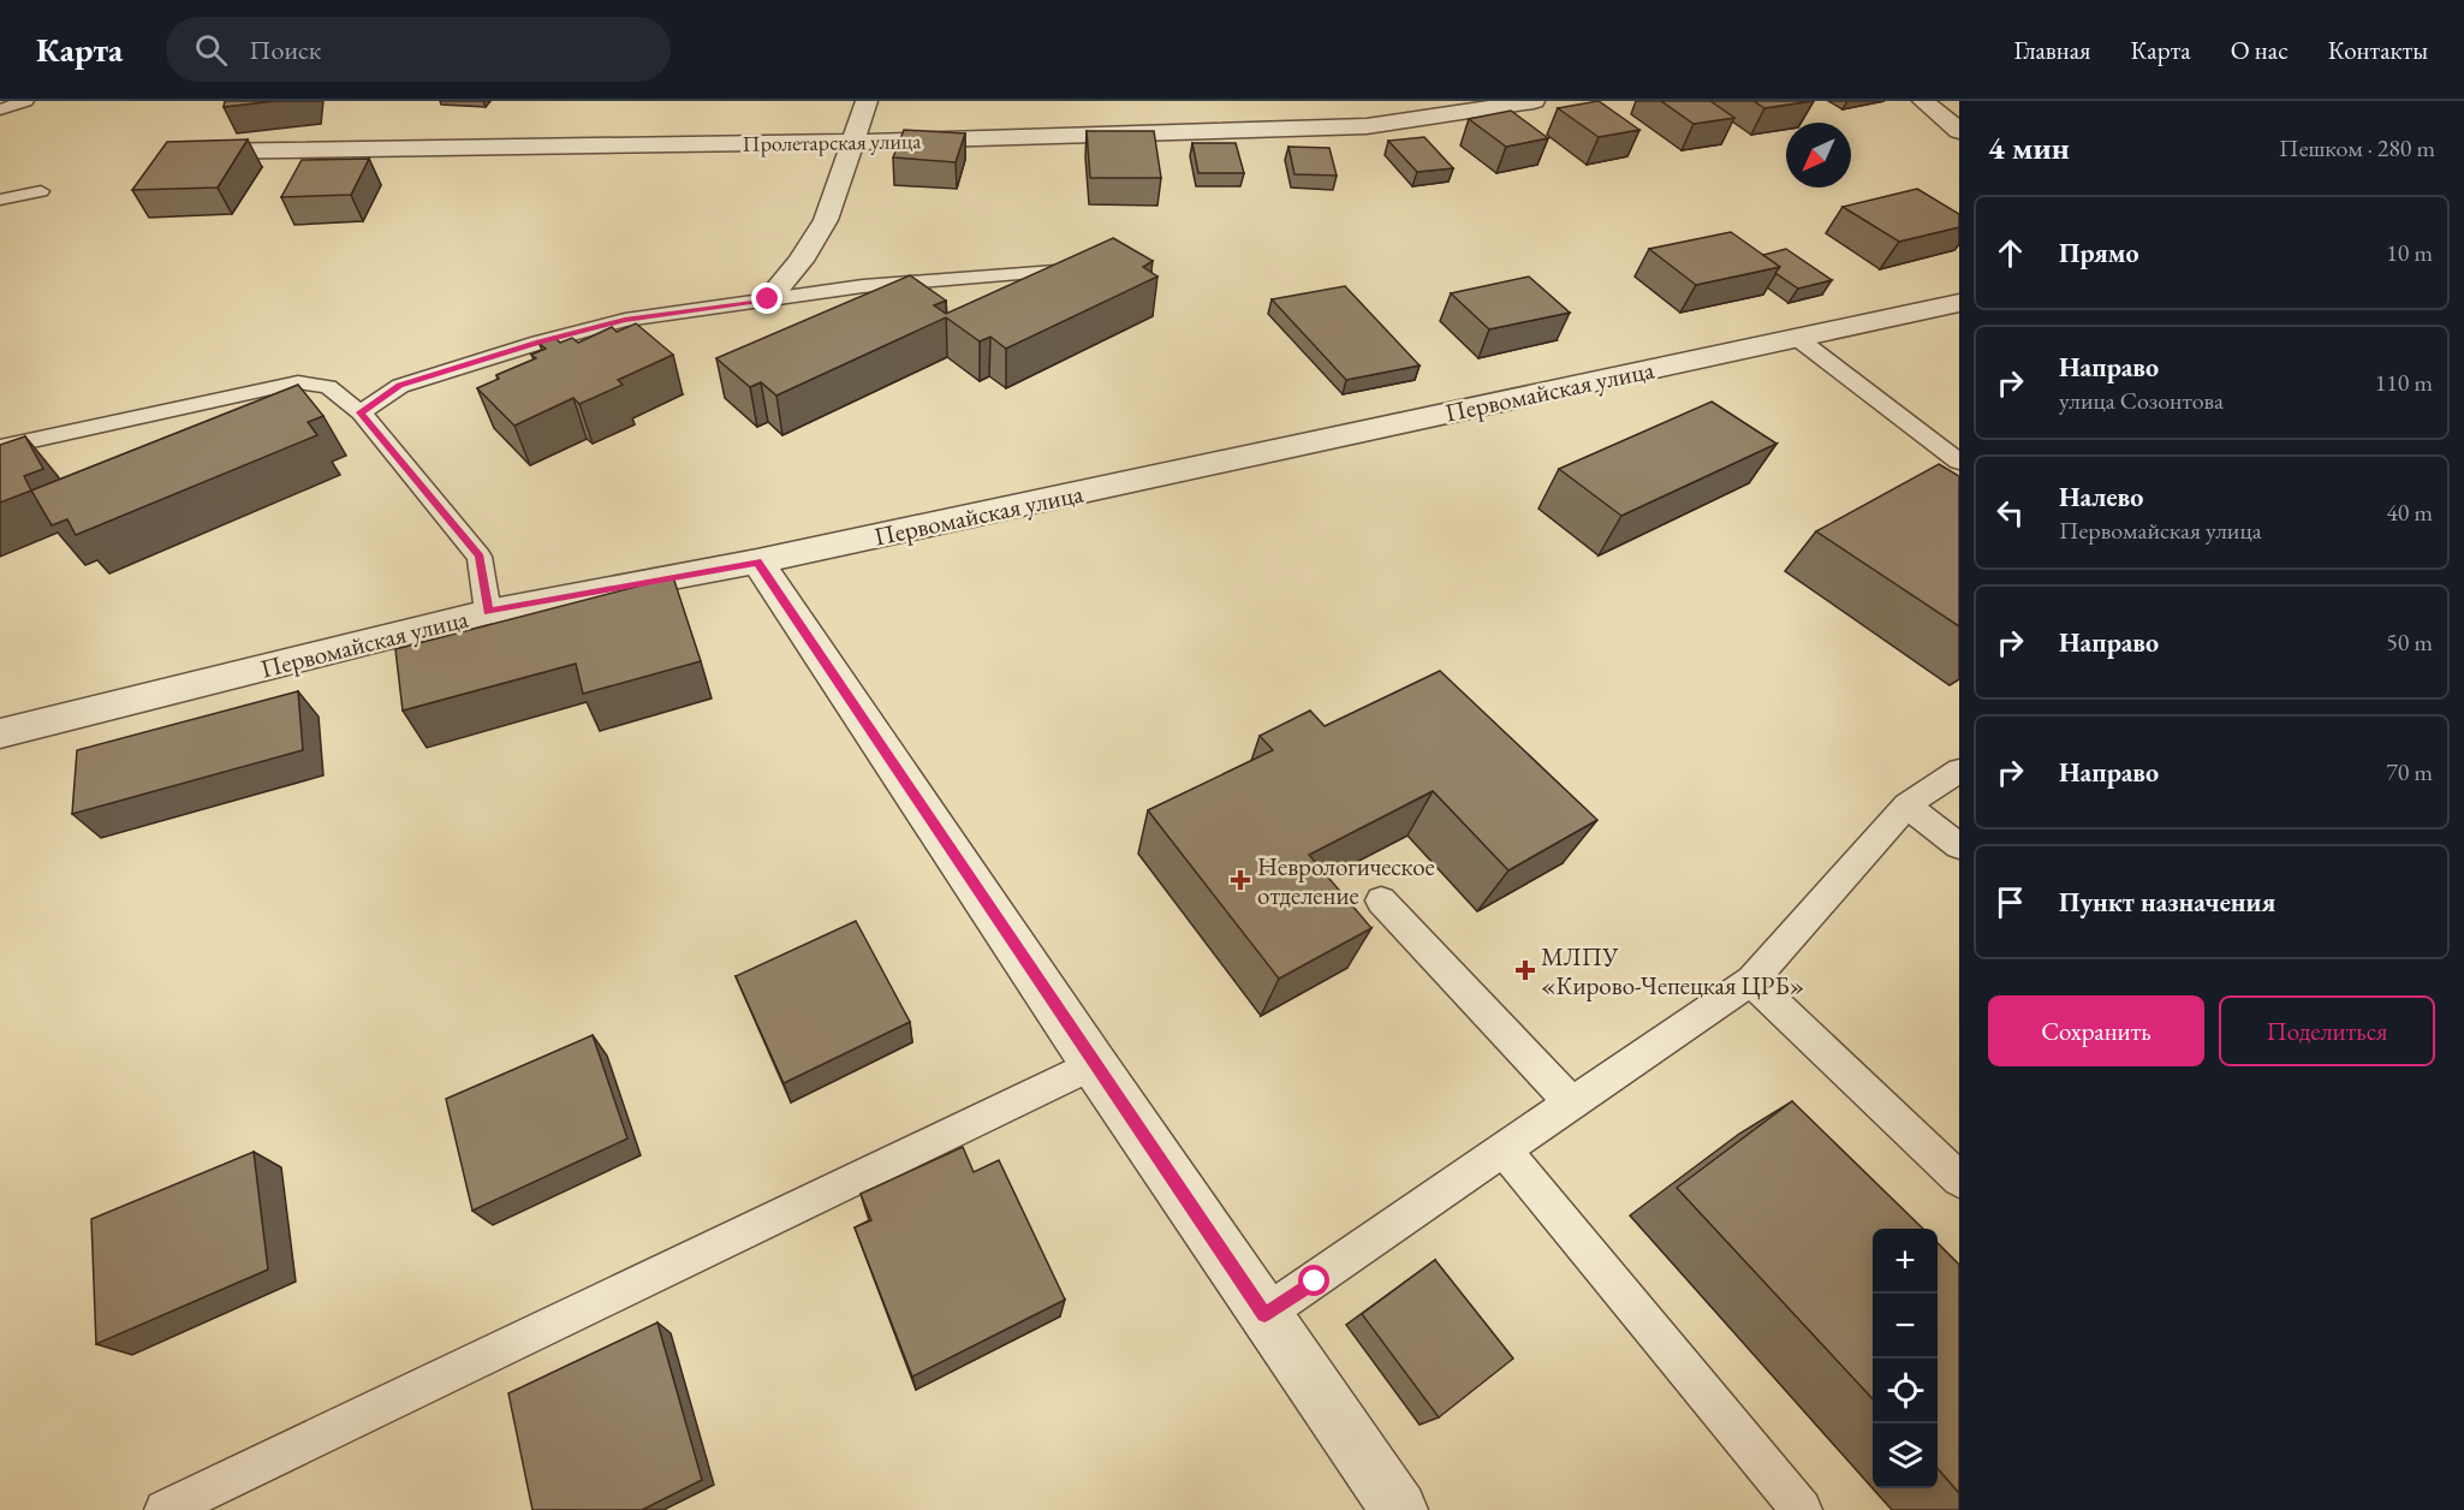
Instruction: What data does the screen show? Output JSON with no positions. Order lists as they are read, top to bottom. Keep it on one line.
{"streets":{"street":["Пролетарская улица","Первомайская улица"]},"places":{"health":["Неврологическое отделение","МЛПУ «Кирово-Чепецкая ЦРБ»"]},"north":"bottom left","page":{"header":"Карта","search":"Поиск","nav":["Главная","Карта","О нас","Контакты"],"heading":["4 мин","Пешком · 280 m"],"list":[["Прямо","10 m"],["Направо","улица Созонтова","110 m"],["Налево","Первомайская улица","40 m"],["Направо","50 m"],["Направо","70 m"],"Пункт назначения"],"buttons":["Сохранить","Поделиться"],"map_buttons":["+","−"]}}
